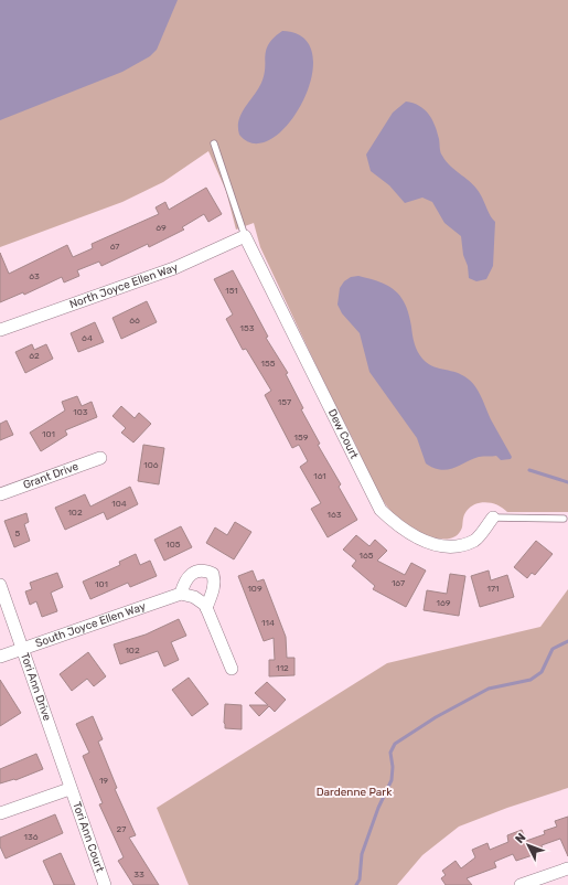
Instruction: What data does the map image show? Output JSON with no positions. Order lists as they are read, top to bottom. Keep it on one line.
{"streets":{"street":["North Joyce Ellen Way","Dew Court","Grant Drive","South Joyce Ellen Way","Tori Ann Drive","Tori Ann Court"]},"crossings":[["North Joyce Ellen Way","Dew Court"],["South Joyce Ellen Way","Tori Ann Drive"],["Tori Ann Drive","Tori Ann Court"]],"parks":["Dardenne Park"],"house_numbers":["69","67","63","151","66","153","64","62","155","157","103","101","159","106","161","104","102","163","5","105","165","167","101","109","171","169","114","102","112","19","27","136","33"],"north":"top left"}
